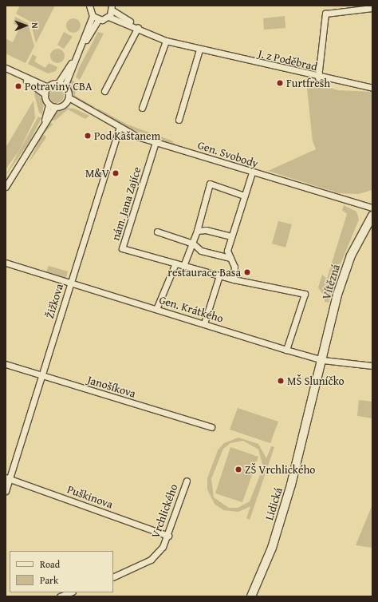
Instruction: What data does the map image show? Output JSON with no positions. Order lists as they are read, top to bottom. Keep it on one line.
{"streets":{"main road":["Vítězná","Lidická"],"street":["J. z Poděbrad","Gen. Svobody","nám. Jana Zajíce","Žižkova","Gen. Krátkého","Janošíkova","Puškinova","Vrchlického"]},"crossings":[["Gen. Svobody","nám. Jana Zajíce"],["Gen. Svobody","Žižkova"],["nám. Jana Zajíce","Gen. Krátkého"],["Vítězná","Gen. Krátkého"],["Vítězná","Lidická"],["Žižkova","Gen. Krátkého"],["Žižkova","Janošíkova"],["Žižkova","Puškinova"],["Gen. Krátkého","Lidická"],["Puškinova","Vrchlického"]],"places":["Furtfresh","Potraviny CBA","Pod Kaštanem","M&V","restaurace Basa","MŠ Sluníčko","ZŠ Vrchlického"],"legend":["Road","Park"],"north":"right"}
